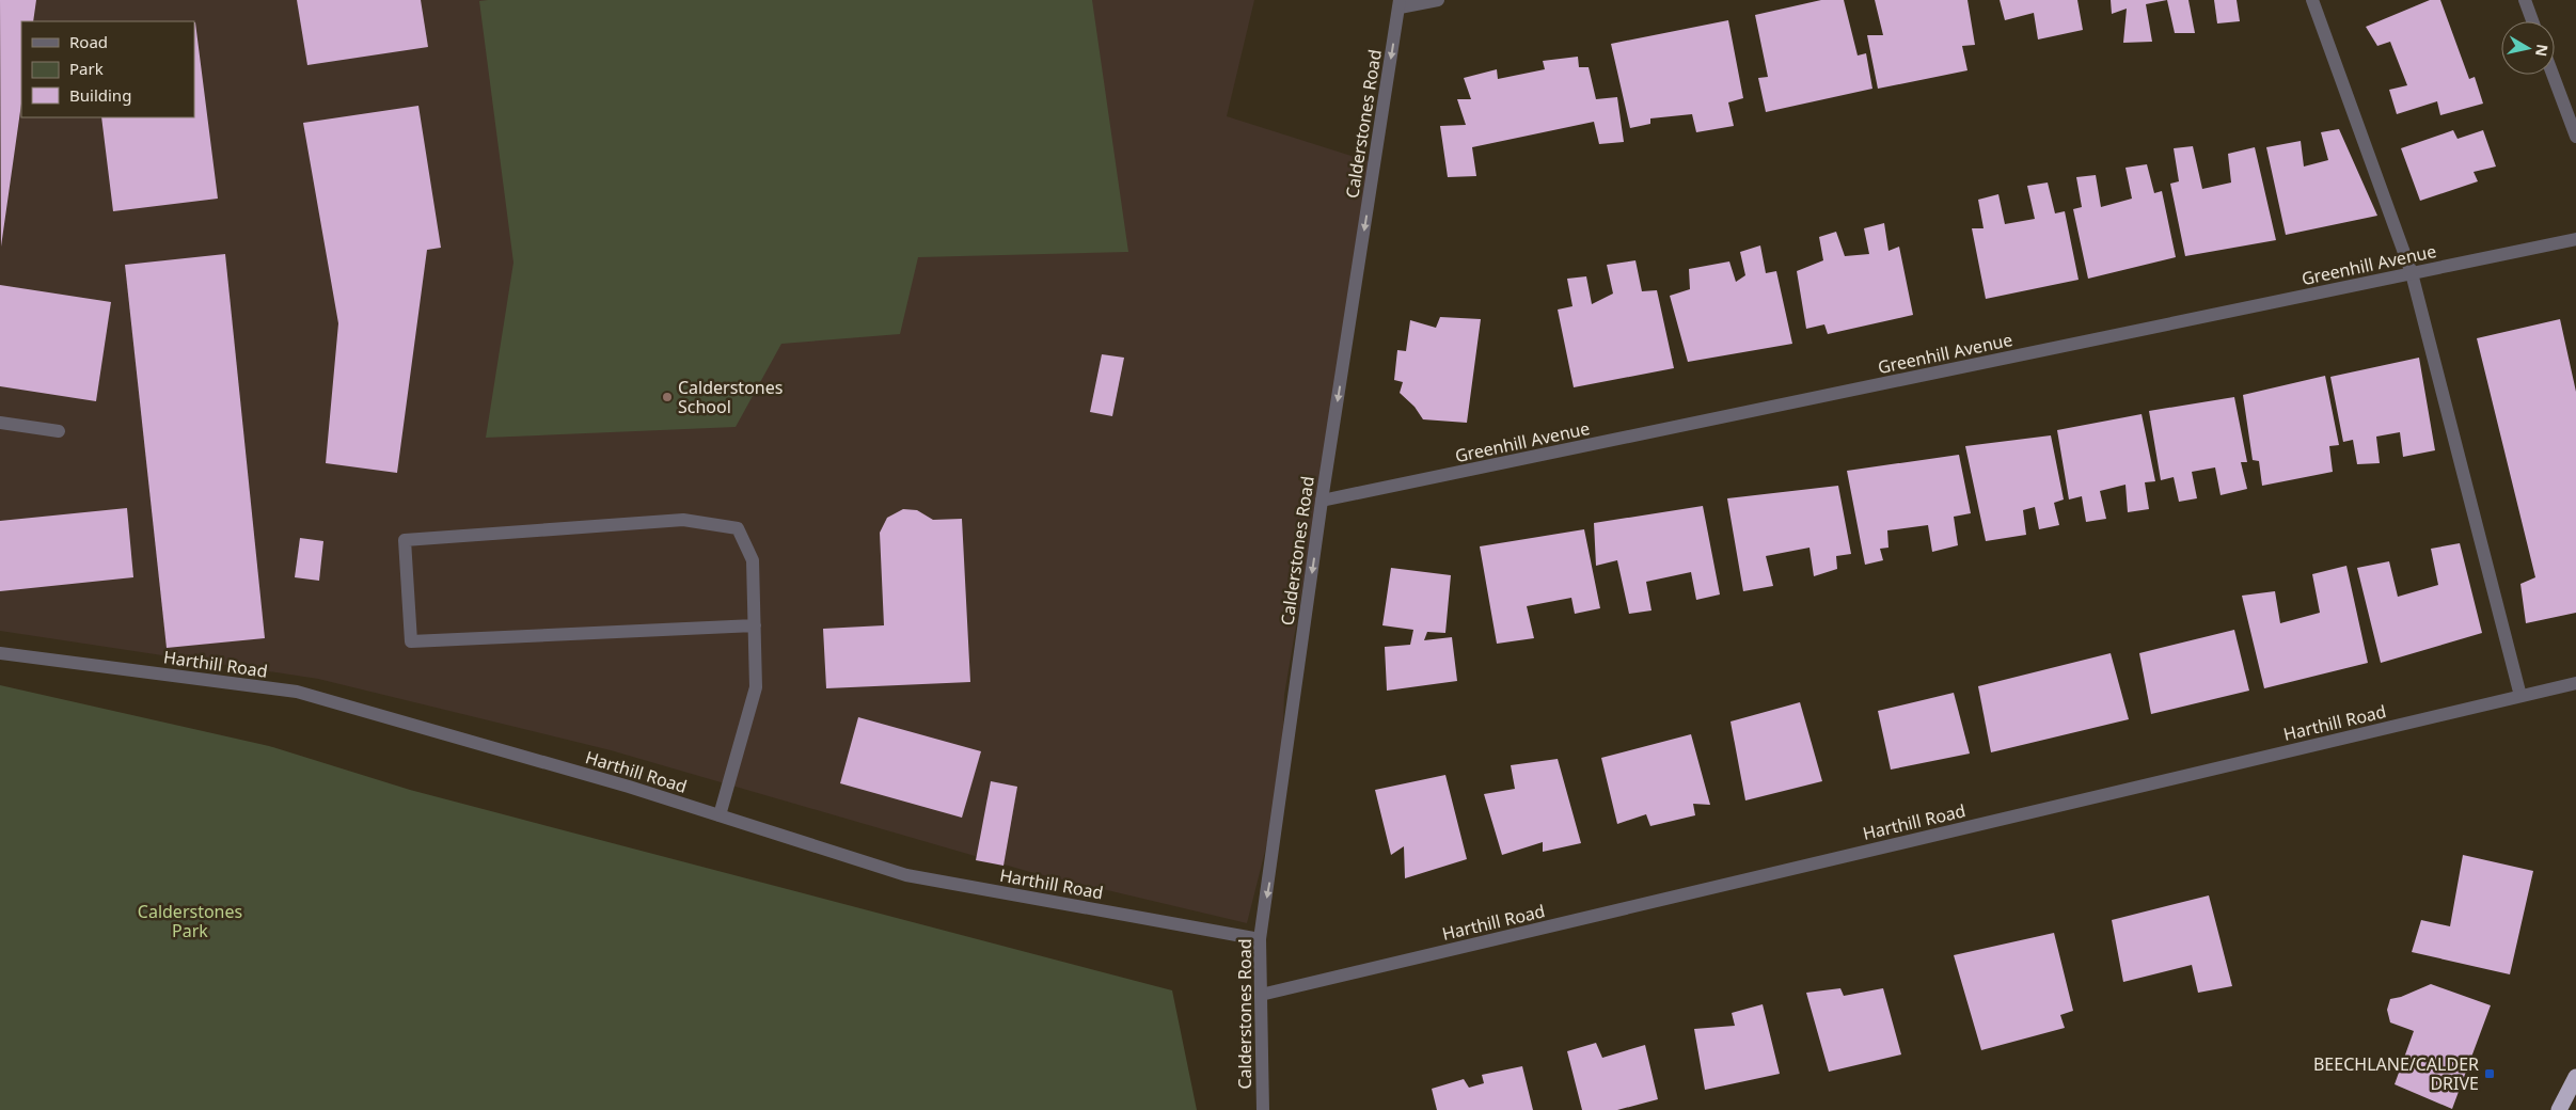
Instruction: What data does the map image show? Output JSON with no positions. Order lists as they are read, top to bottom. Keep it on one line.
{"streets":{"street":["Calderstones Road","Greenhill Avenue","Harthill Road"]},"crossings":[["Calderstones Road","Greenhill Avenue"],["Calderstones Road","Harthill Road"]],"one_way":["Calderstones Road"],"parks":["Calderstones Park"],"places":{"other":["Calderstones School"],"transit":["BEECHLANE/CALDER DRIVE"]},"legend":["Road","Park","Building"],"north":"right"}
